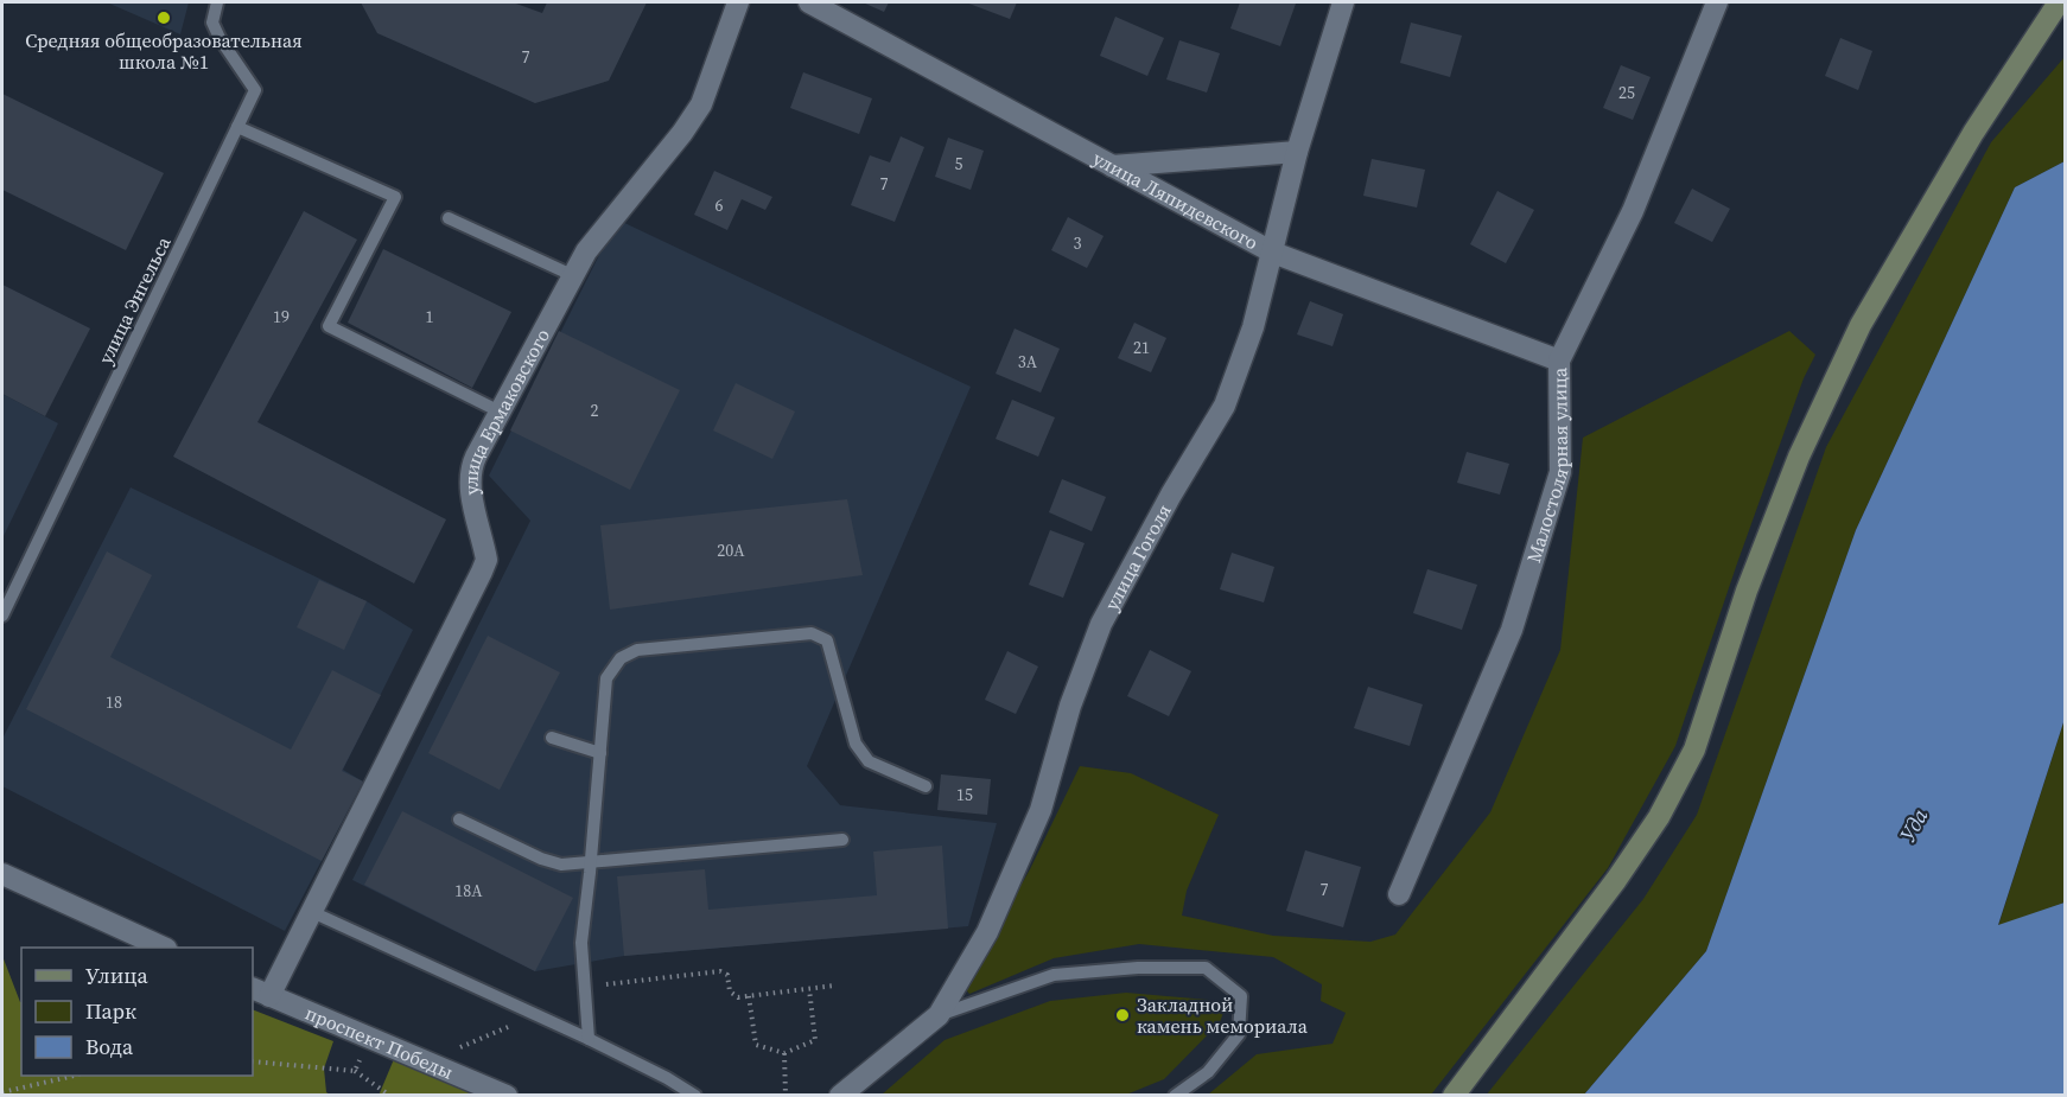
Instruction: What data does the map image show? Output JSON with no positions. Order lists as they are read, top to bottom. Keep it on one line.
{"streets":{"street":["улица Ляпидевского","улица Ермаковского","Малостолярная улица","улица Гоголя","проспект Победы"],"lane":["улица Энгельса"]},"crossings":[["улица Ляпидевского","Малостолярная улица"],["улица Ляпидевского","улица Гоголя"],["улица Ермаковского","проспект Победы"]],"water":["Уда"],"places":["Средняя общеобразовательная школа №1","Закладной камень мемориала"],"house_numbers":["7","25","5","7","6","3","19","1","21","3А","2","20А","18","15","7","18А"],"legend":["Улица","Парк","Вода"]}
